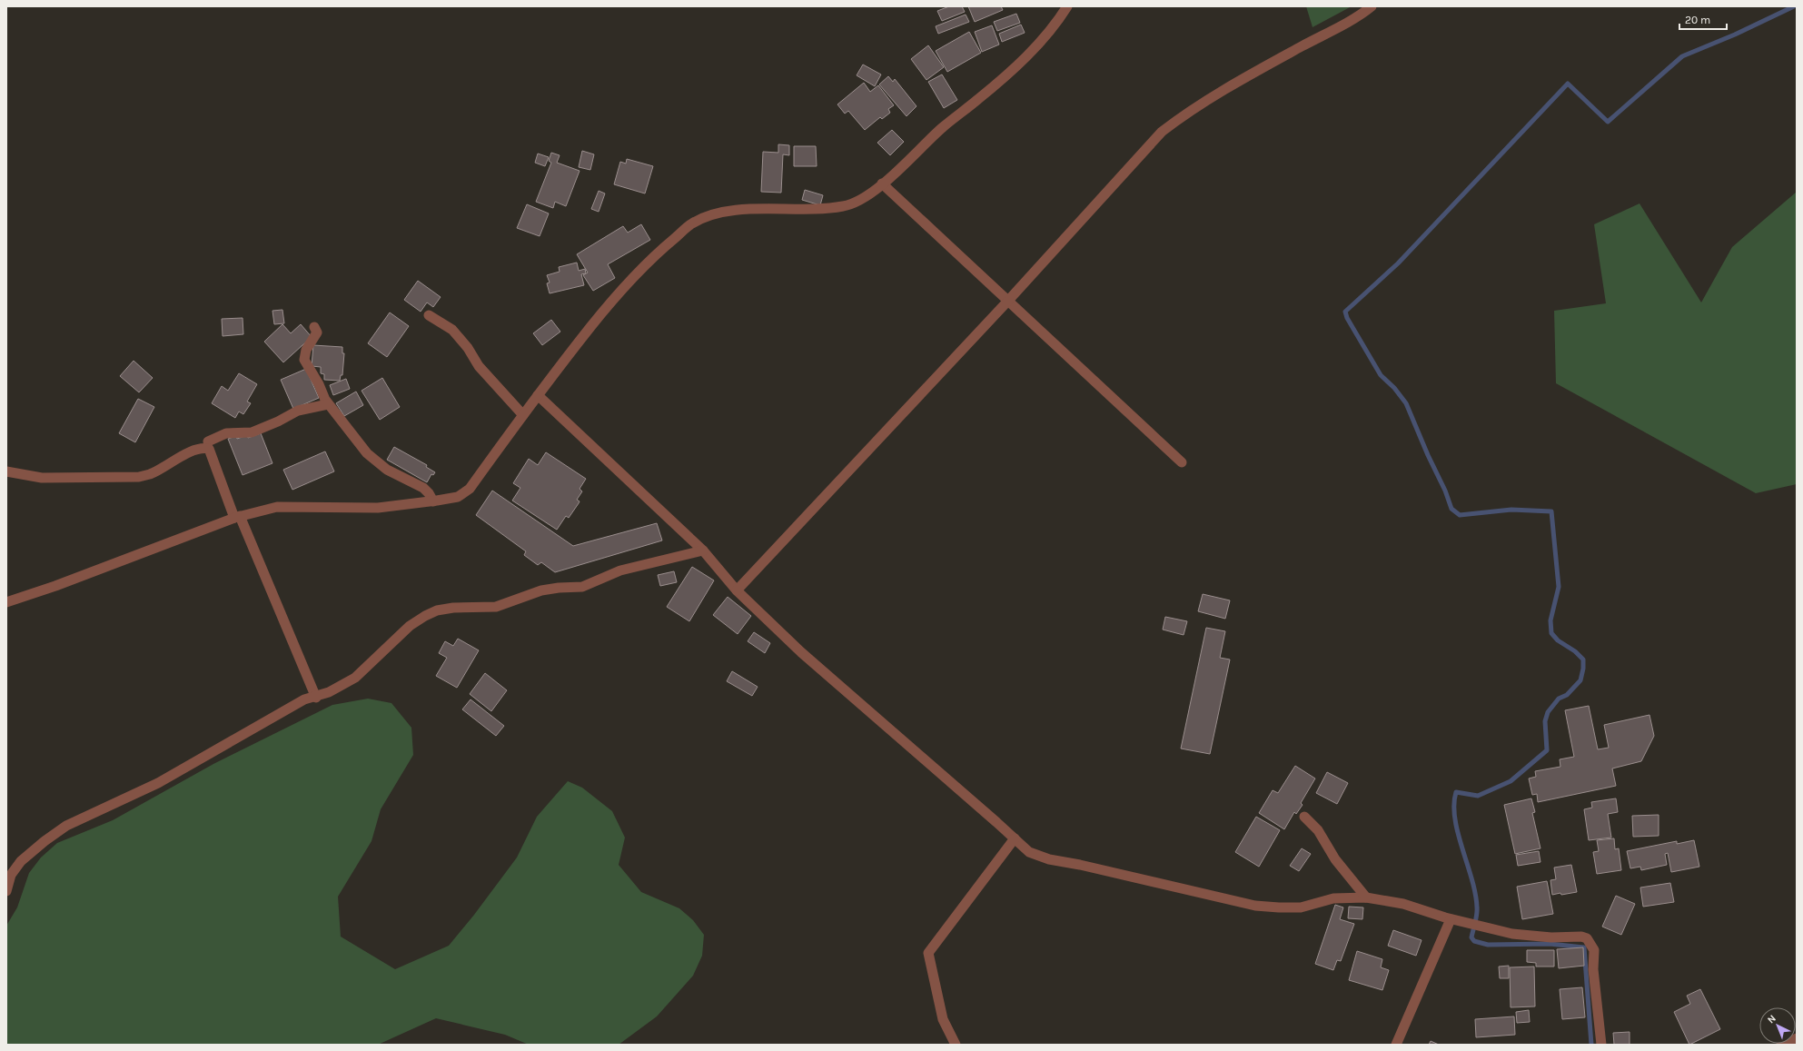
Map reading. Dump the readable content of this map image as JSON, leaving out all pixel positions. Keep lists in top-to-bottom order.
{
  "scale_bar": "20 m",
  "north": "top left"
}
